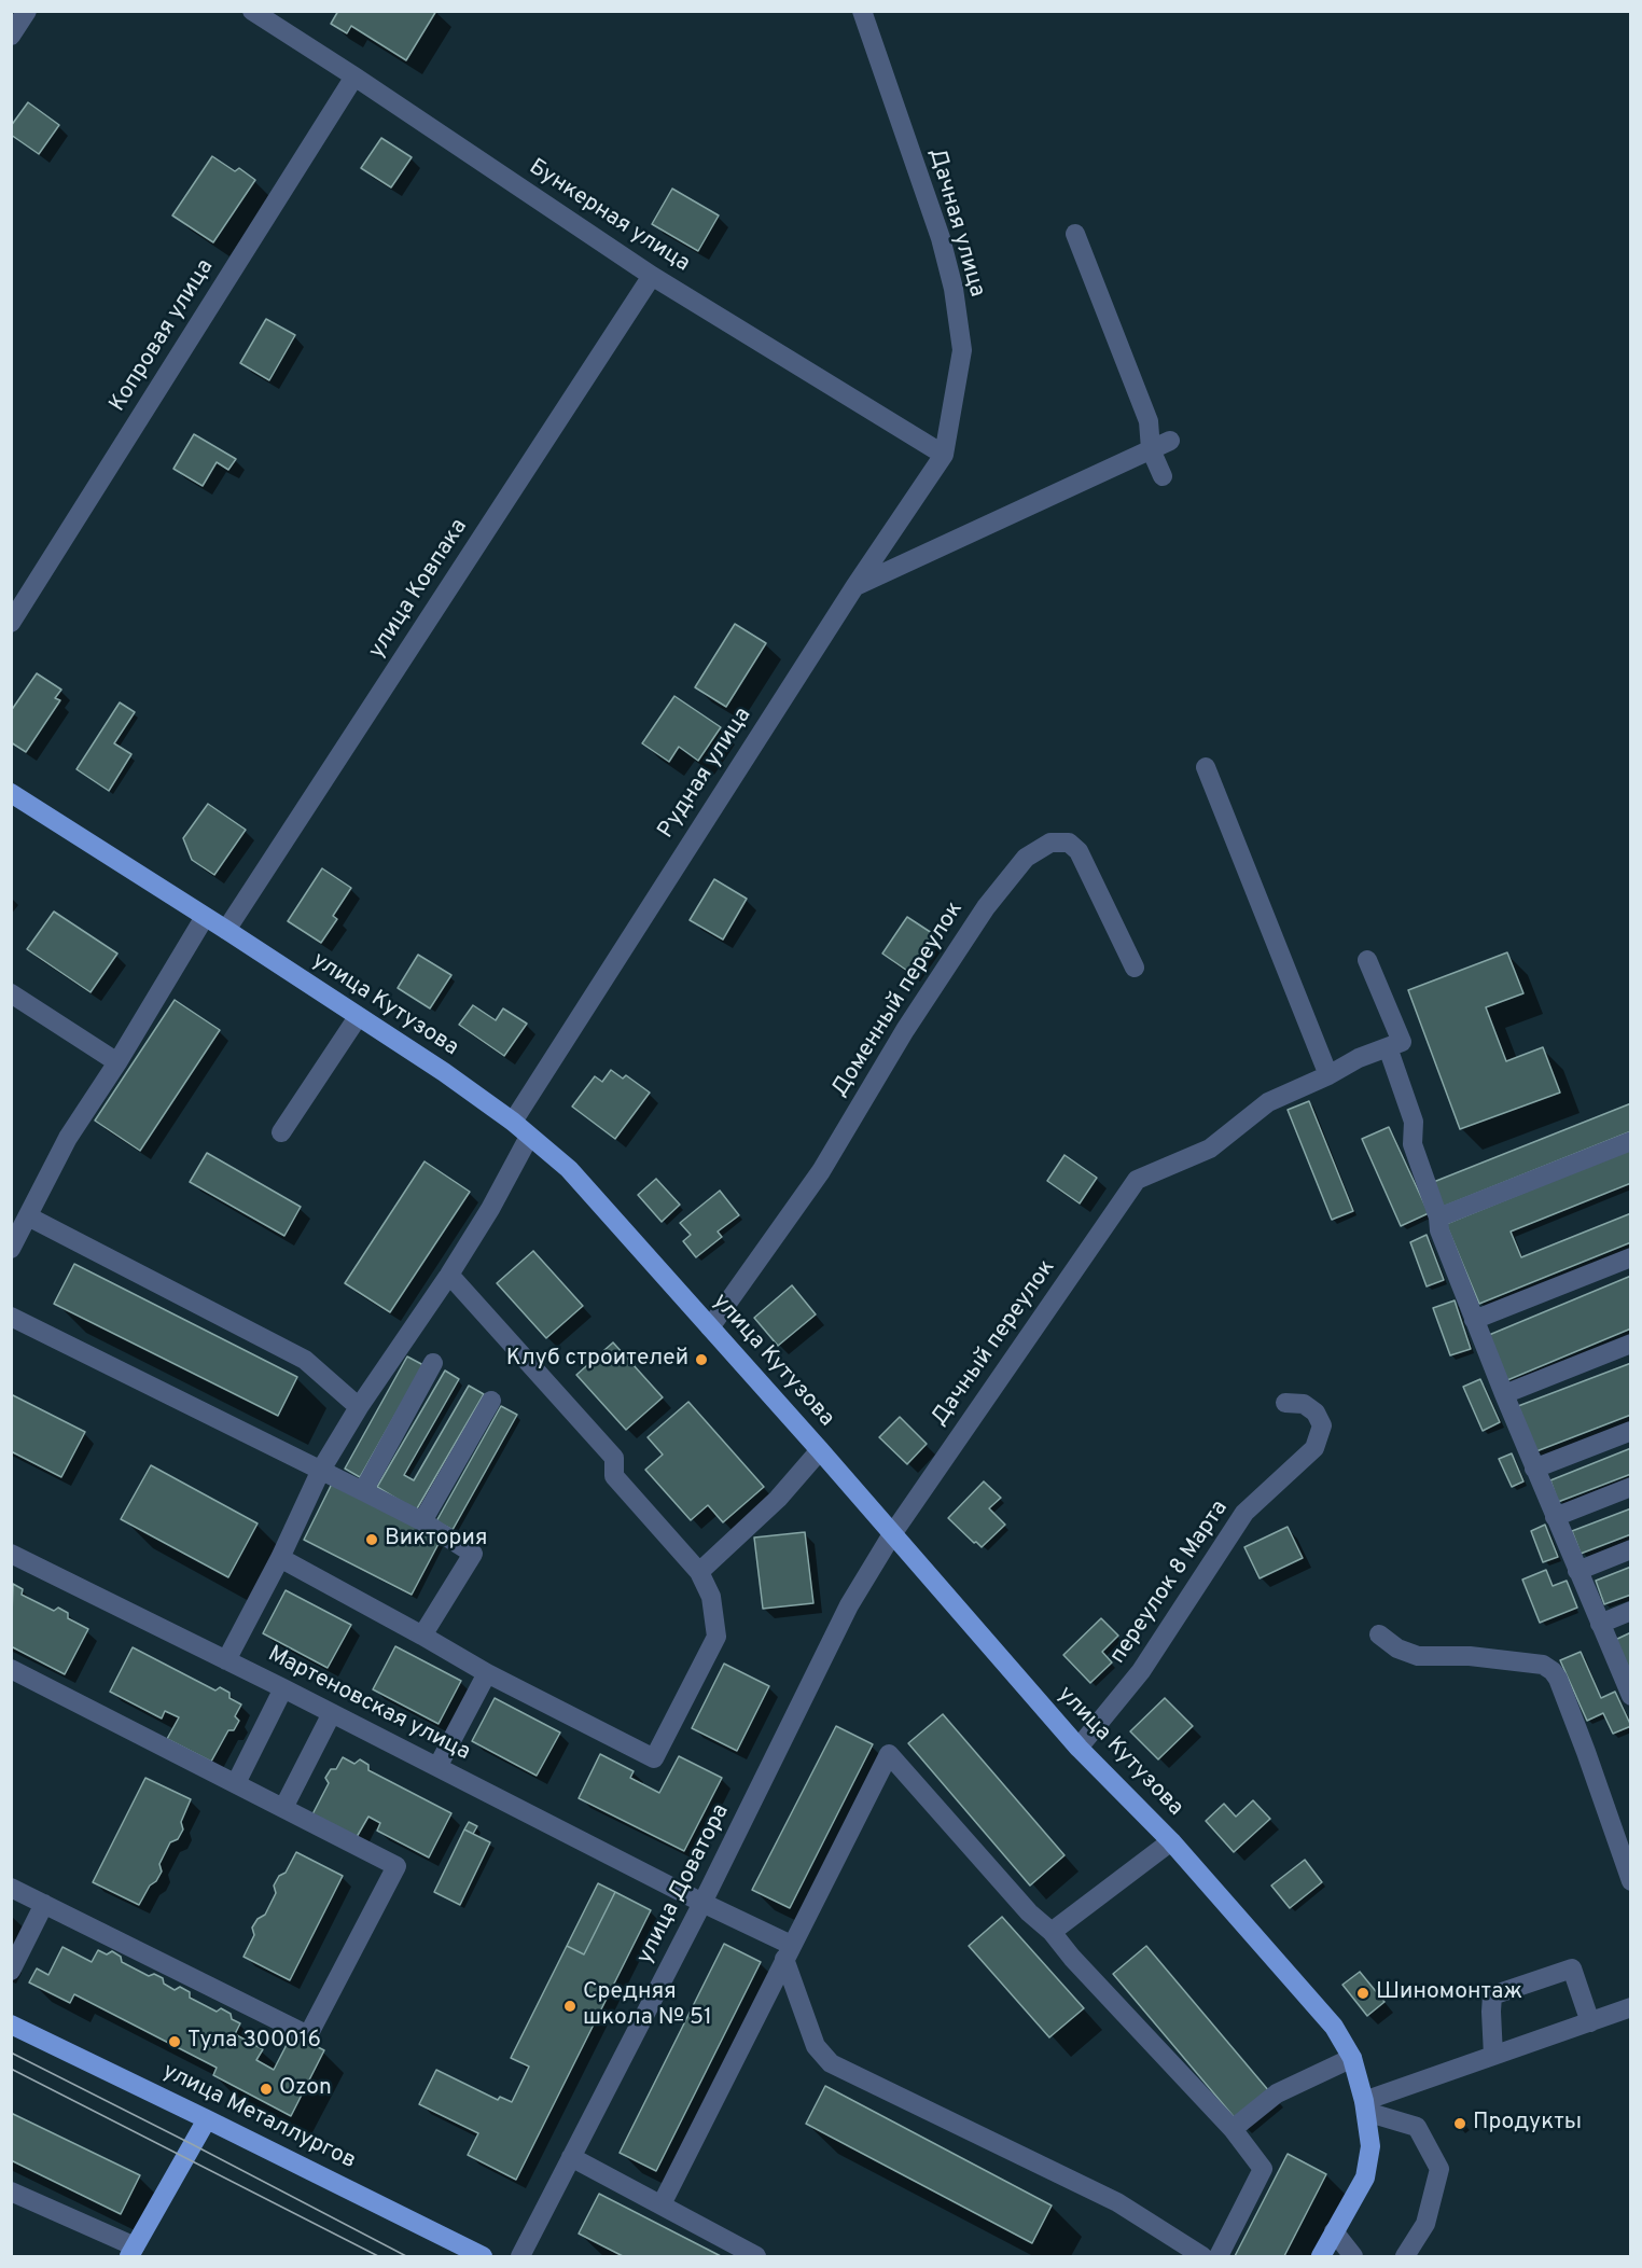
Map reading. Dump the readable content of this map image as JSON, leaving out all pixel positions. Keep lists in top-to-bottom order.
{
  "streets": {
    "main road": ["улица Кутузова", "улица Металлургов"],
    "street": [
      "Бункерная улица",
      "Дачная улица",
      "Копровая улица",
      "улица Ковпака",
      "Рудная улица",
      "Доменный переулок",
      "Дачный переулок",
      "переулок 8 Марта",
      "Мартеновская улица",
      "улица Доватора"
    ]
  },
  "crossings": [
    ["Бункерная улица", "Дачная улица"],
    ["Бункерная улица", "Копровая улица"],
    ["Бункерная улица", "улица Ковпака"],
    ["Бункерная улица", "Рудная улица"],
    ["Дачная улица", "Рудная улица"],
    ["улица Ковпака", "улица Кутузова"],
    ["Рудная улица", "улица Кутузова"],
    ["Доменный переулок", "улица Кутузова"],
    ["улица Кутузова", "Дачный переулок"],
    ["улица Кутузова", "переулок 8 Марта"],
    ["улица Кутузова", "улица Доватора"],
    ["Дачный переулок", "улица Доватора"],
    ["Мартеновская улица", "улица Доватора"]
  ],
  "places": [
    "Клуб строителей",
    "Виктория",
    "Шиномонтаж",
    "Средняя школа № 51",
    "Тула 300016",
    "Ozon",
    "Продукты"
  ]
}
